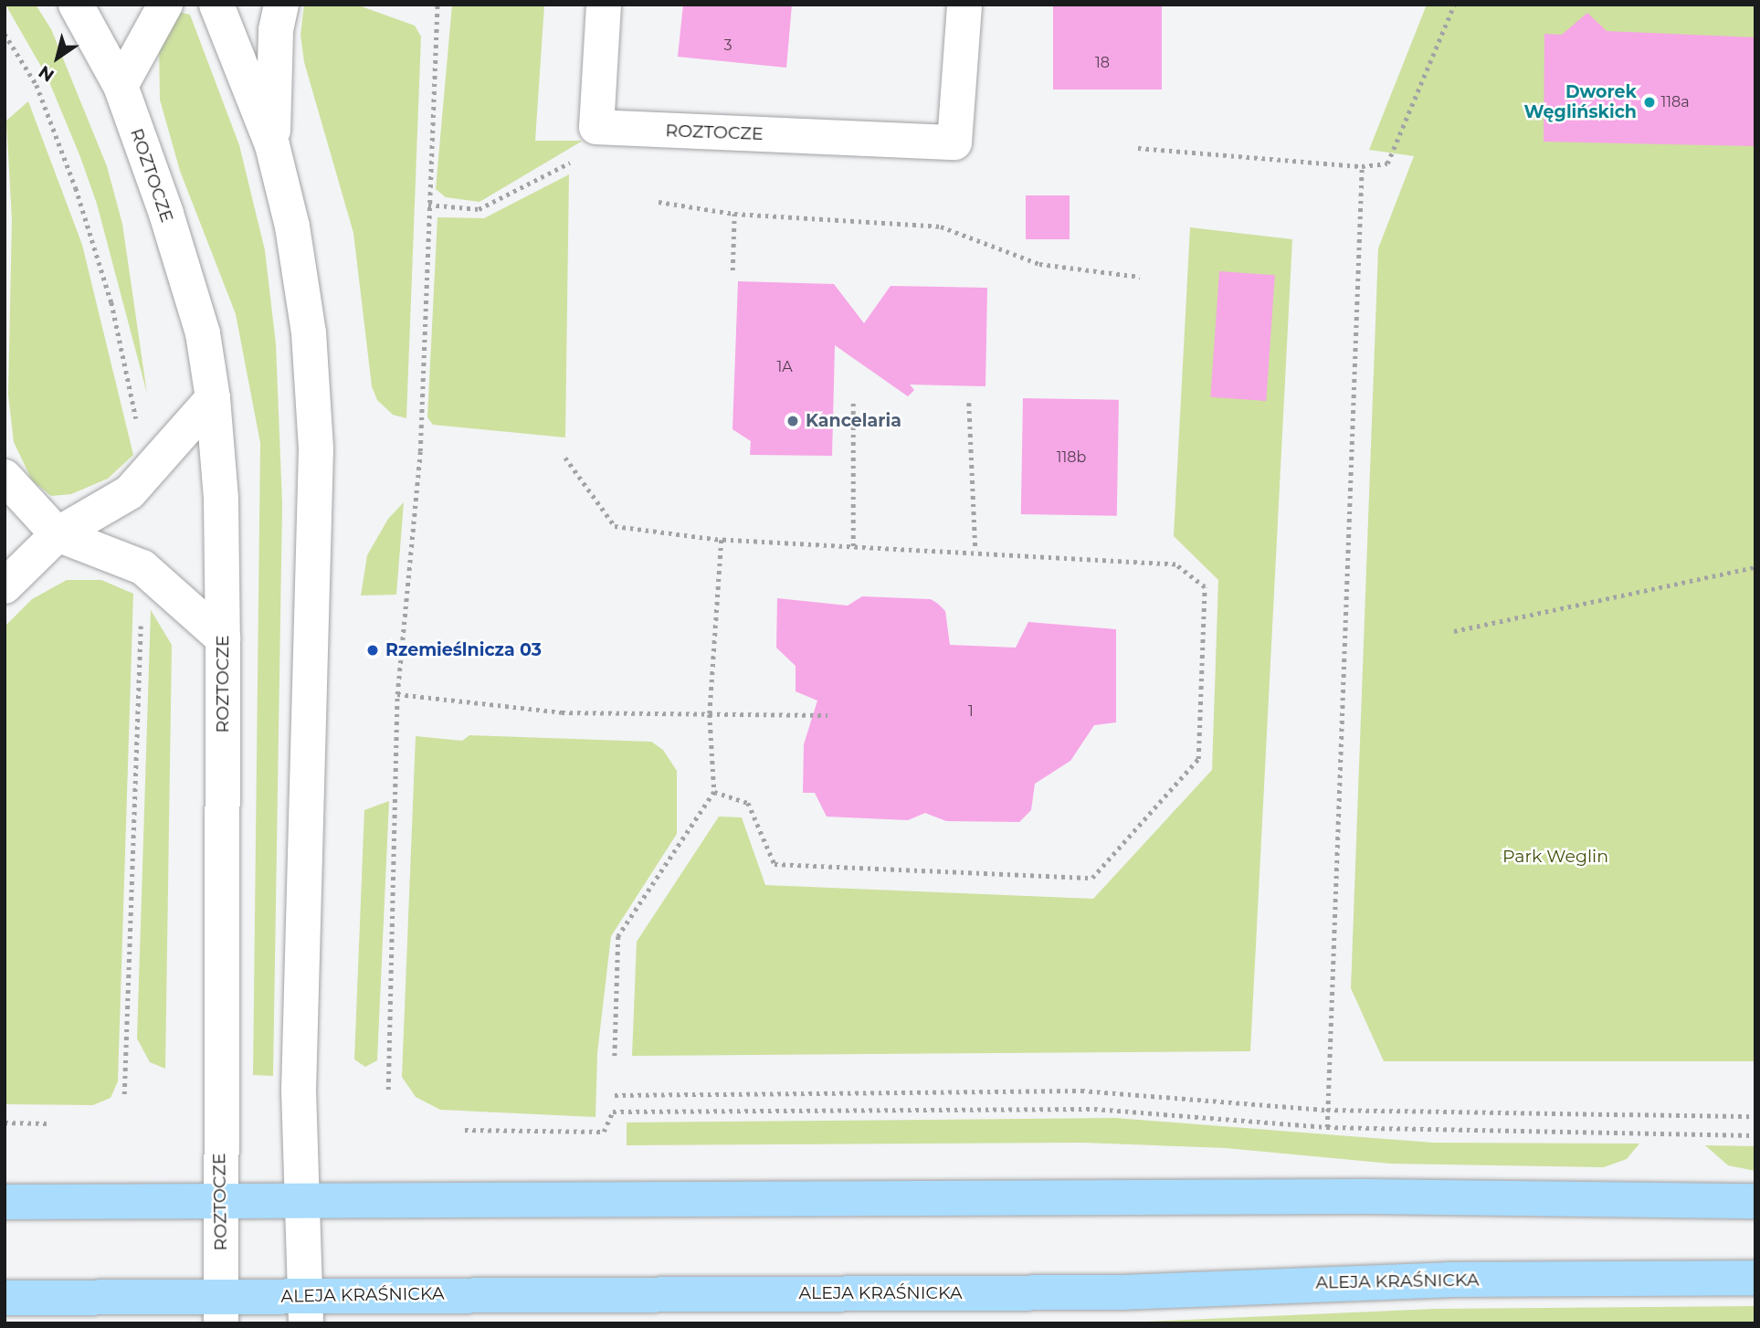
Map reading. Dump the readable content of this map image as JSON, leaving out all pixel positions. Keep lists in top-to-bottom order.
{
  "streets": {
    "main road": ["ALEJA KRAŚNICKA"],
    "street": ["ROZTOCZE"]
  },
  "crossings": [
    ["ROZTOCZE", "ALEJA KRAŚNICKA"]
  ],
  "parks": ["Park Weglin"],
  "places": ["Dworek Węglińskich", "Kancelaria", "Rzemieślnicza 03"],
  "house_numbers": [
    "3",
    "18",
    "118a",
    "1A",
    "118b",
    "1"
  ],
  "north": "bottom left"
}
